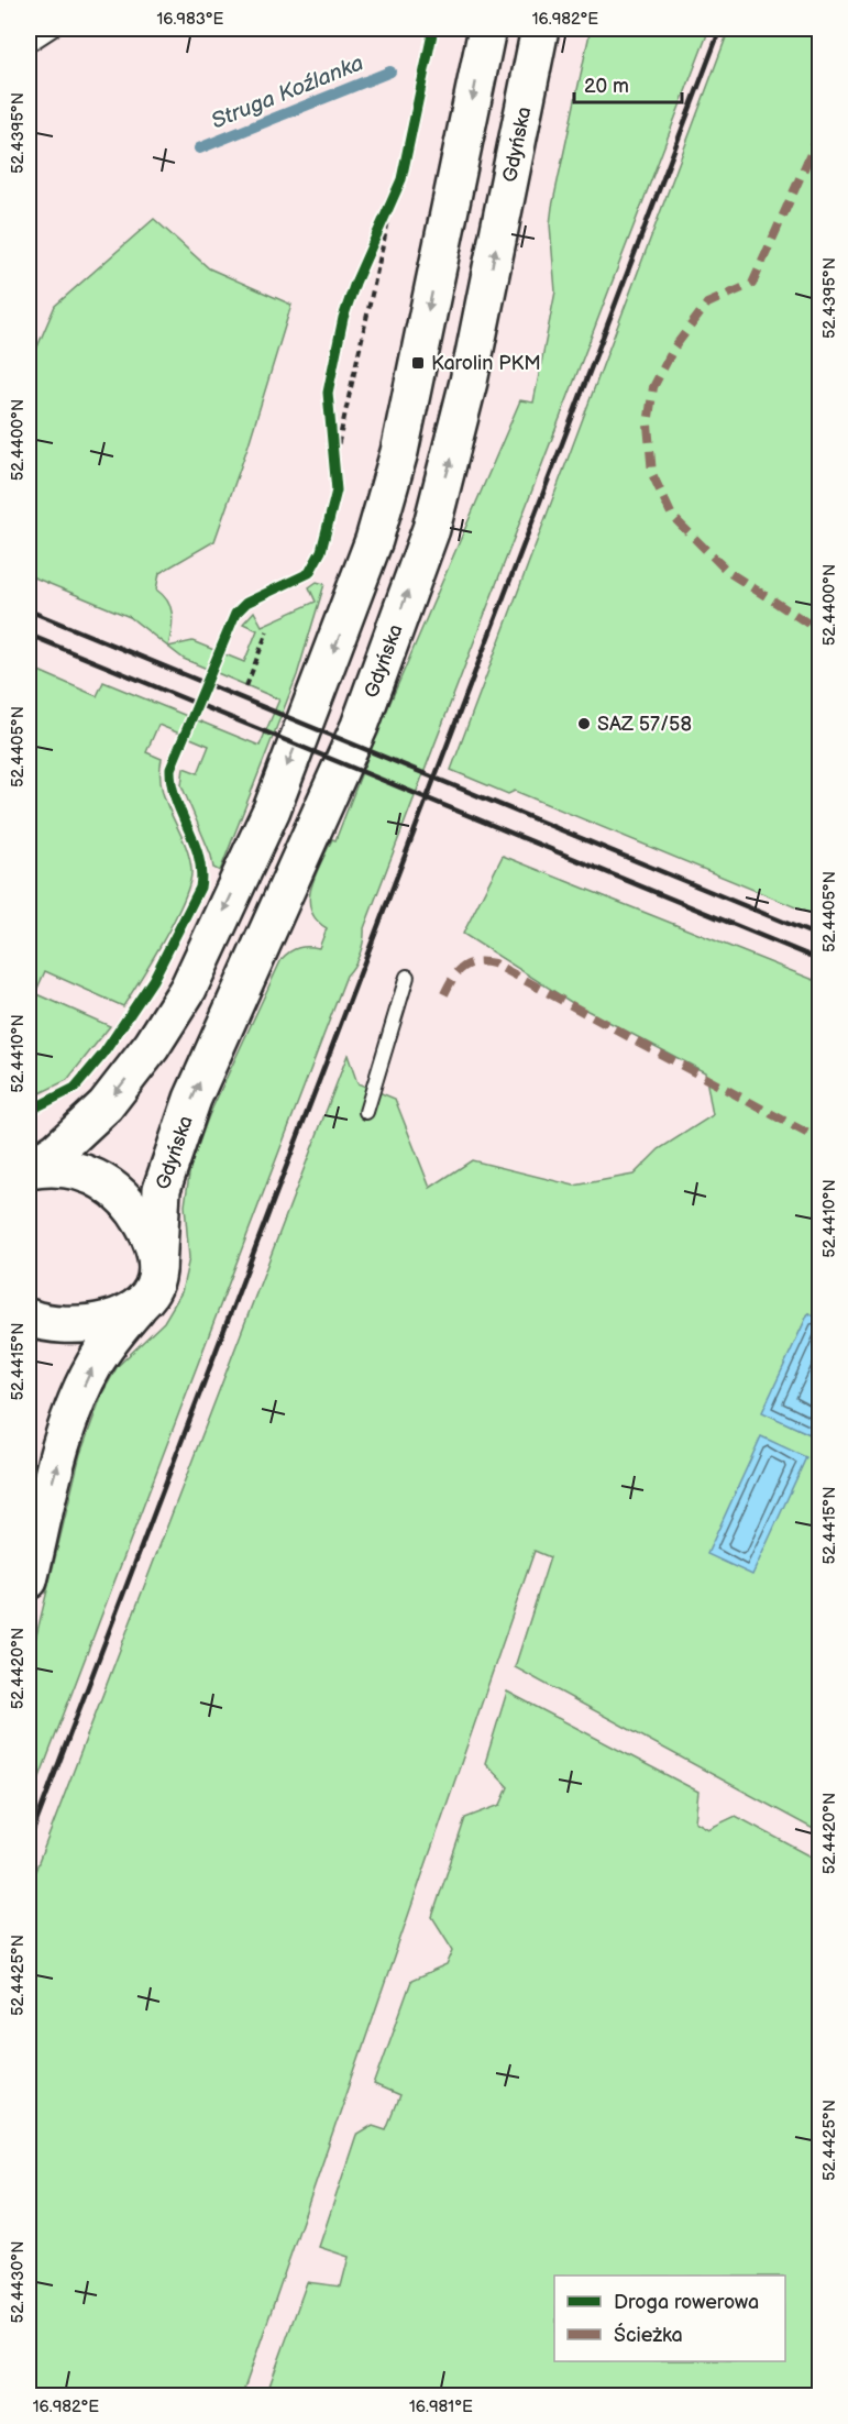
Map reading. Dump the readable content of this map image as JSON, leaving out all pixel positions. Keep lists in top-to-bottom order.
{
  "streets": {
    "main road": ["Gdyńska"]
  },
  "water": ["Struga Koźlanka"],
  "places": {
    "transit": ["Karolin PKM"],
    "other": ["SAZ 57/58"]
  },
  "legend": ["Droga rowerowa", "Ścieżka"],
  "scale_bar": "20 m",
  "coordinates": [
    "16.983°E",
    "16.982°E",
    "52.4395°N",
    "52.4400°N",
    "52.4405°N",
    "52.4410°N",
    "52.4415°N",
    "52.4420°N",
    "52.4425°N",
    "52.4430°N",
    "16.981°E"
  ]
}
